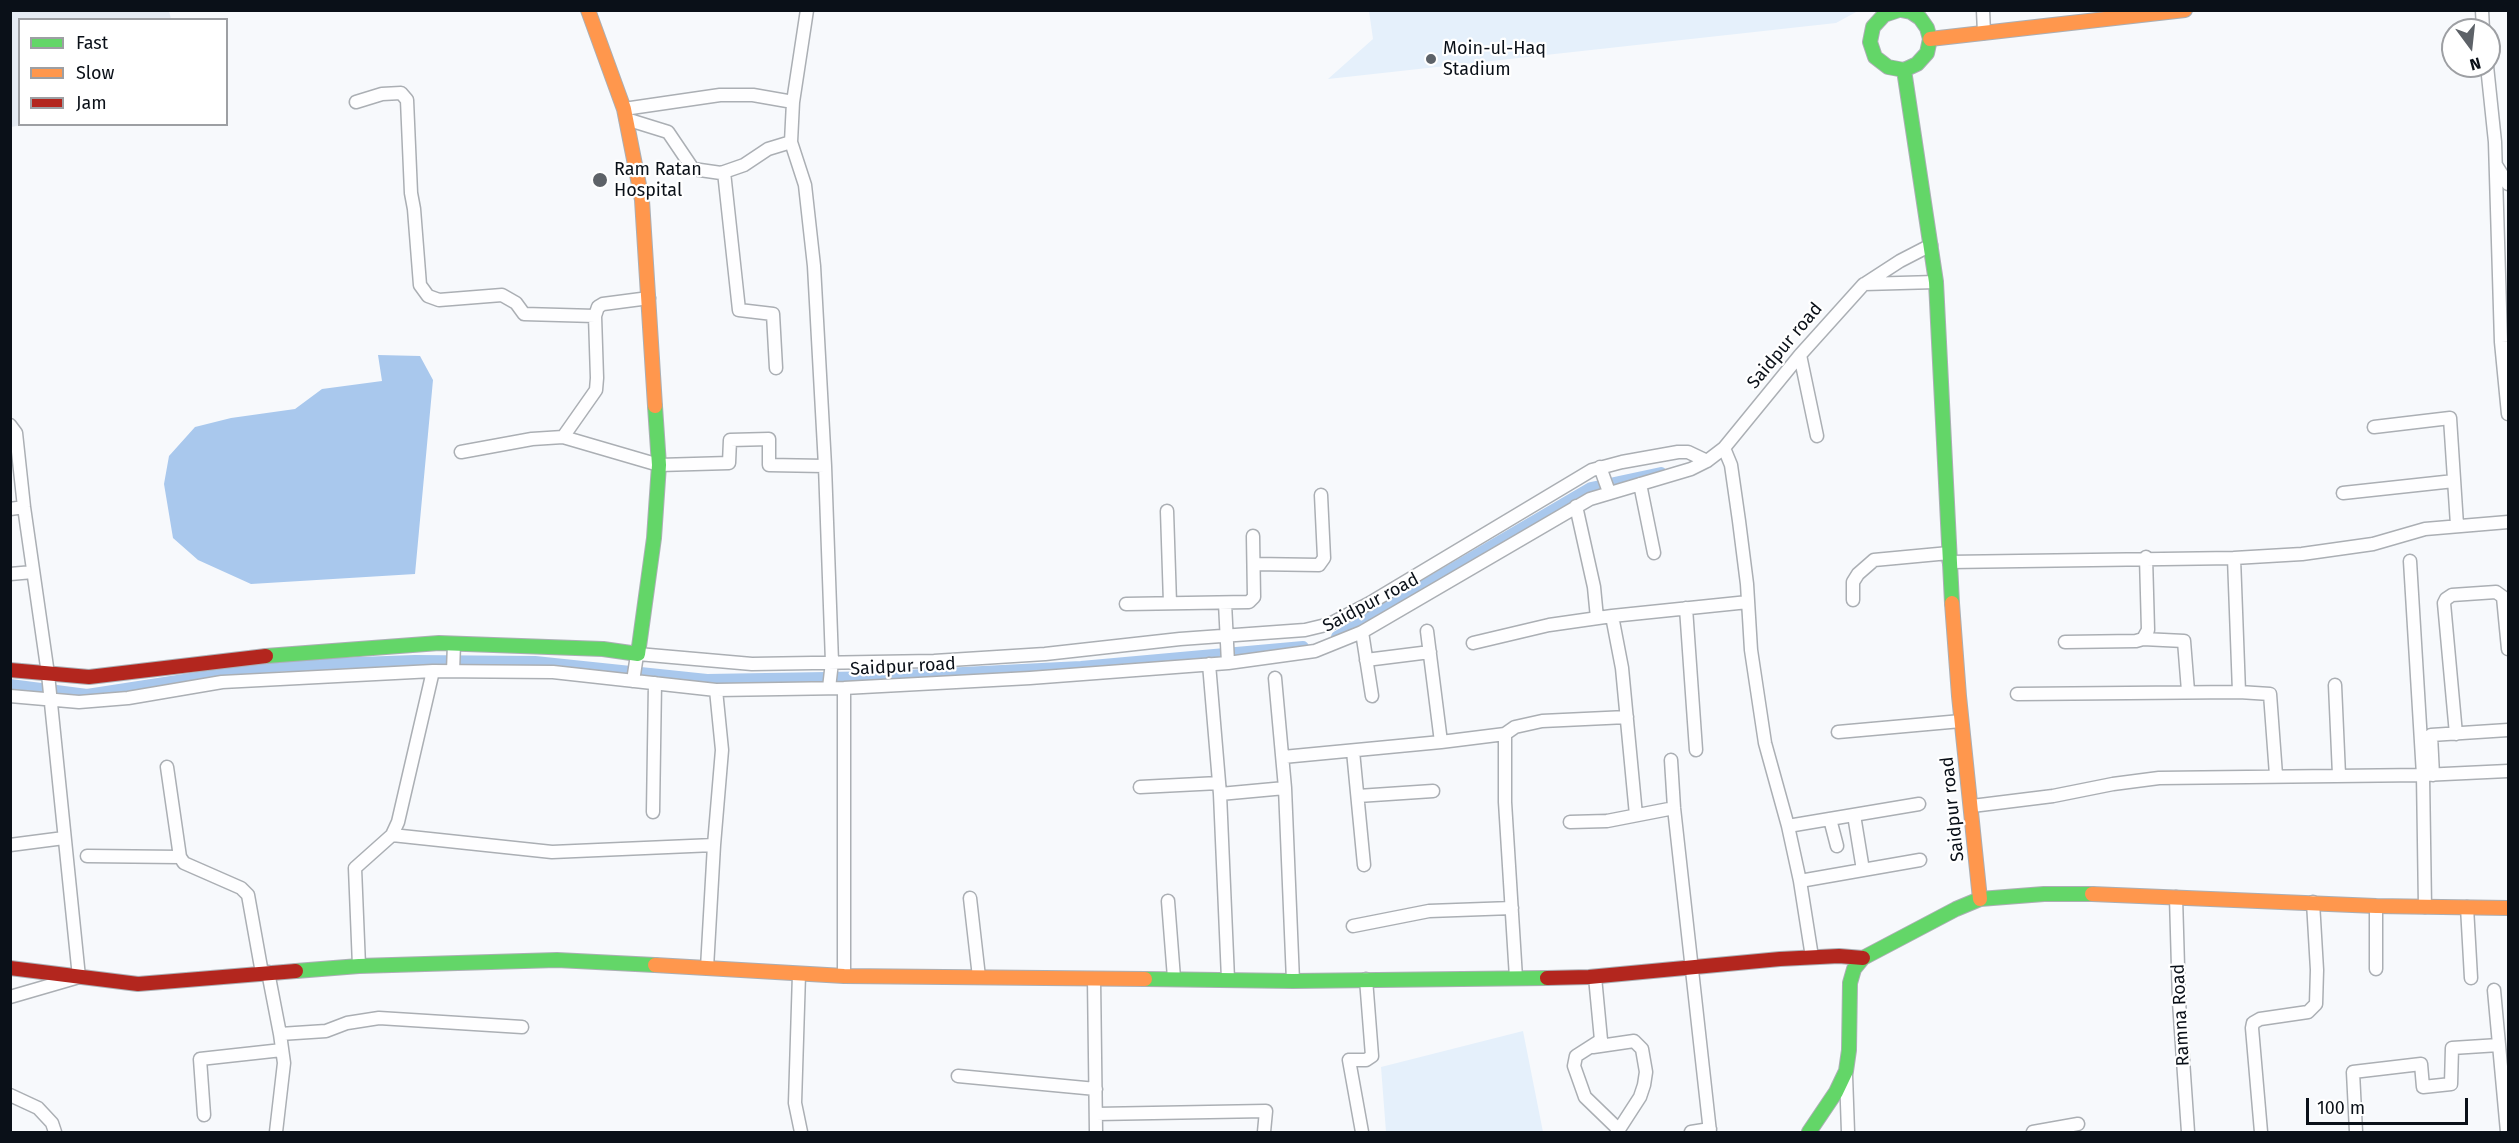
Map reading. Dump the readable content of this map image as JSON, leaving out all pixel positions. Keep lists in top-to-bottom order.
{
  "streets": {
    "main road": ["Saidpur road"],
    "street": ["Ramna Road"]
  },
  "places": ["Moin-ul-Haq Stadium", "Ram Ratan Hospital"],
  "legend": ["Fast", "Slow", "Jam"],
  "scale_bar": "100 m",
  "north": "bottom"
}
